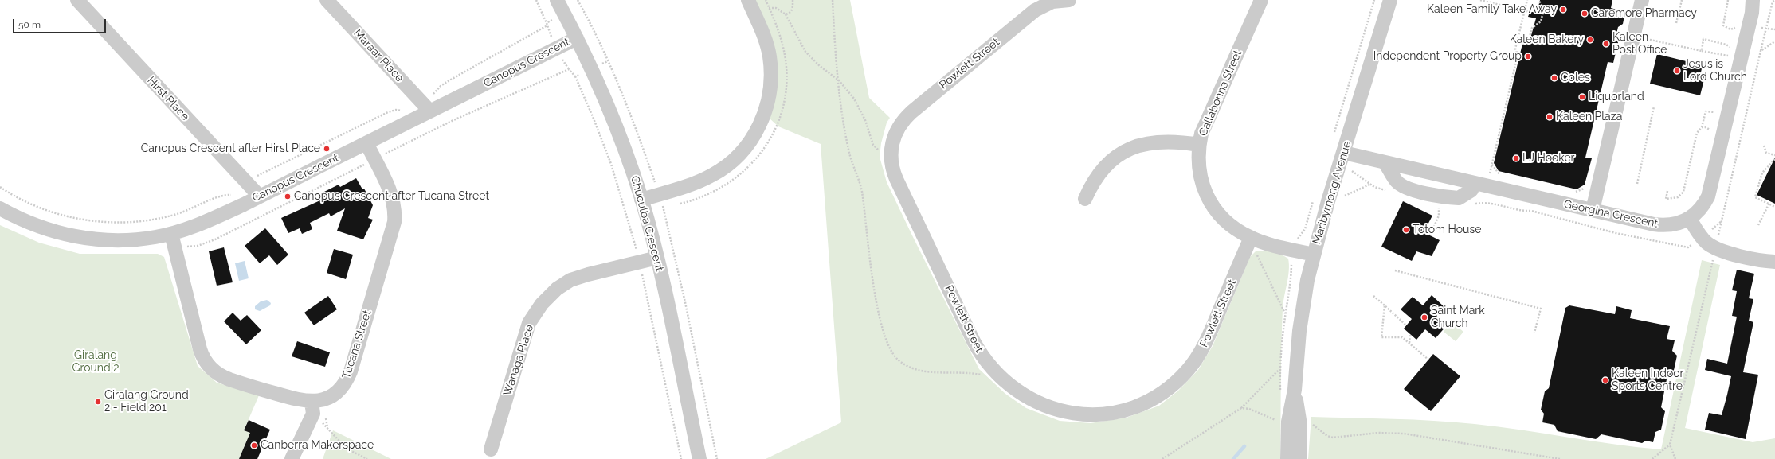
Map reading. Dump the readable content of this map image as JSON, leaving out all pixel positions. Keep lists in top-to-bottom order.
{
  "streets": {
    "street": [
      "Maraar Place",
      "Canopus Crescent",
      "Powlett Street",
      "Callabonna Street",
      "Hirst Place",
      "Maribyrnong Avenue",
      "Georgina Crescent",
      "Chuculba Crescent",
      "Tucana Street",
      "Wanaga Place"
    ]
  },
  "crossings": [
    ["Maraar Place", "Canopus Crescent"],
    ["Canopus Crescent", "Hirst Place"],
    ["Canopus Crescent", "Chuculba Crescent"],
    ["Canopus Crescent", "Tucana Street"],
    ["Powlett Street", "Callabonna Street"],
    ["Callabonna Street", "Maribyrnong Avenue"],
    ["Maribyrnong Avenue", "Georgina Crescent"],
    ["Chuculba Crescent", "Wanaga Place"]
  ],
  "parks": ["Giralang Ground 2"],
  "places": [
    "Kaleen Family Take Away",
    "Caremore Pharmacy",
    "Kaleen Bakery",
    "Kaleen Post Office",
    "Independent Property Group",
    "Jesus is Lord Church",
    "Coles",
    "Liquorland",
    "Kaleen Plaza",
    "Canopus Crescent after Hirst Place",
    "LJ Hooker",
    "Canopus Crescent after Tucana Street",
    "Totom House",
    "Saint Mark Church",
    "Kaleen Indoor Sports Centre",
    "Giralang Ground 2 - Field 201",
    "Canberra Makerspace"
  ],
  "scale_bar": "50 m"
}
